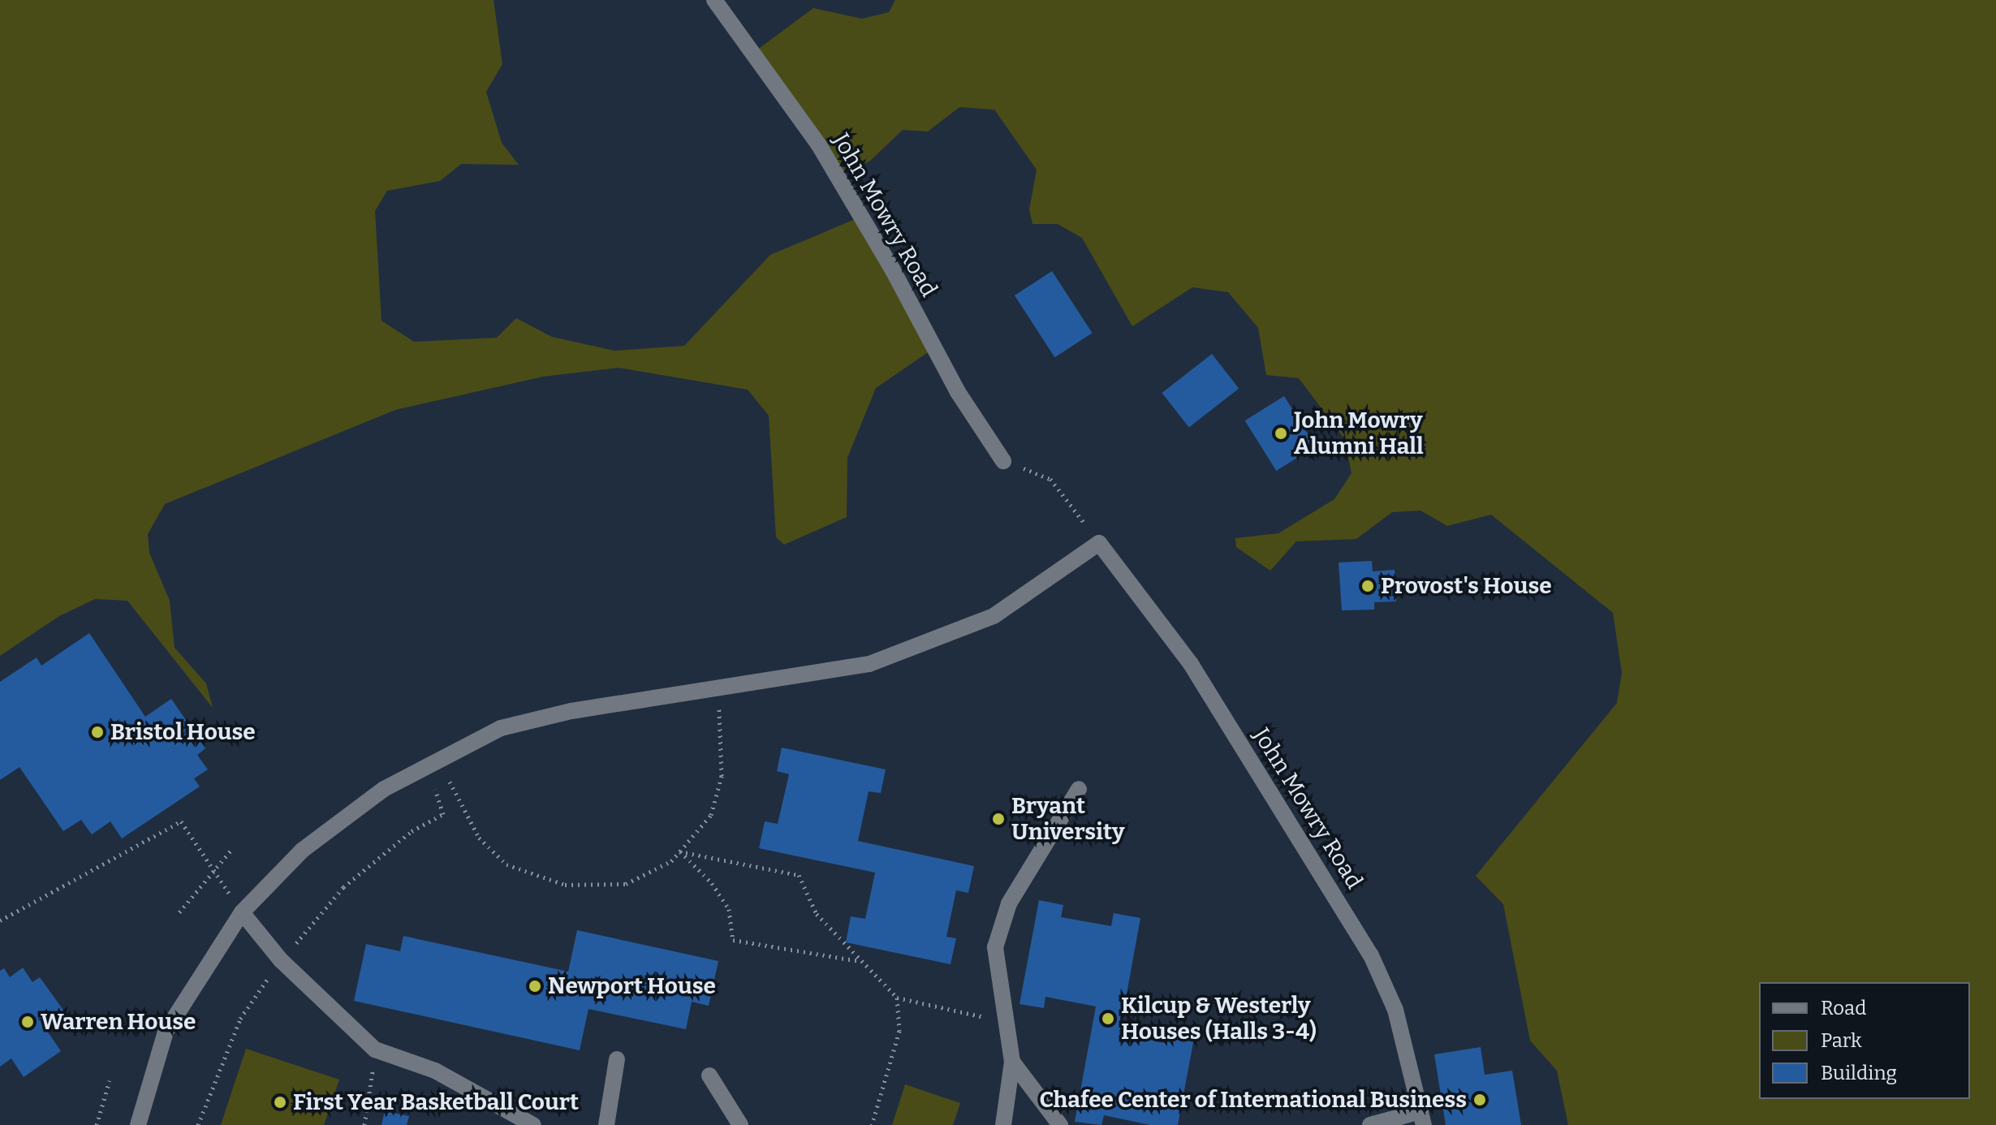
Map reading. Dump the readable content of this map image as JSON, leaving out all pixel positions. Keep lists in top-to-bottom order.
{
  "streets": {
    "street": ["John Mowry Road"]
  },
  "places": [
    "John Mowry Alumni Hall",
    "Provost's House",
    "Bristol House",
    "Bryant University",
    "Newport House",
    "Kilcup & Westerly Houses (Halls 3-4)",
    "Warren House",
    "Chafee Center of International Business",
    "First Year Basketball Court"
  ],
  "legend": ["Road", "Park", "Building"]
}
